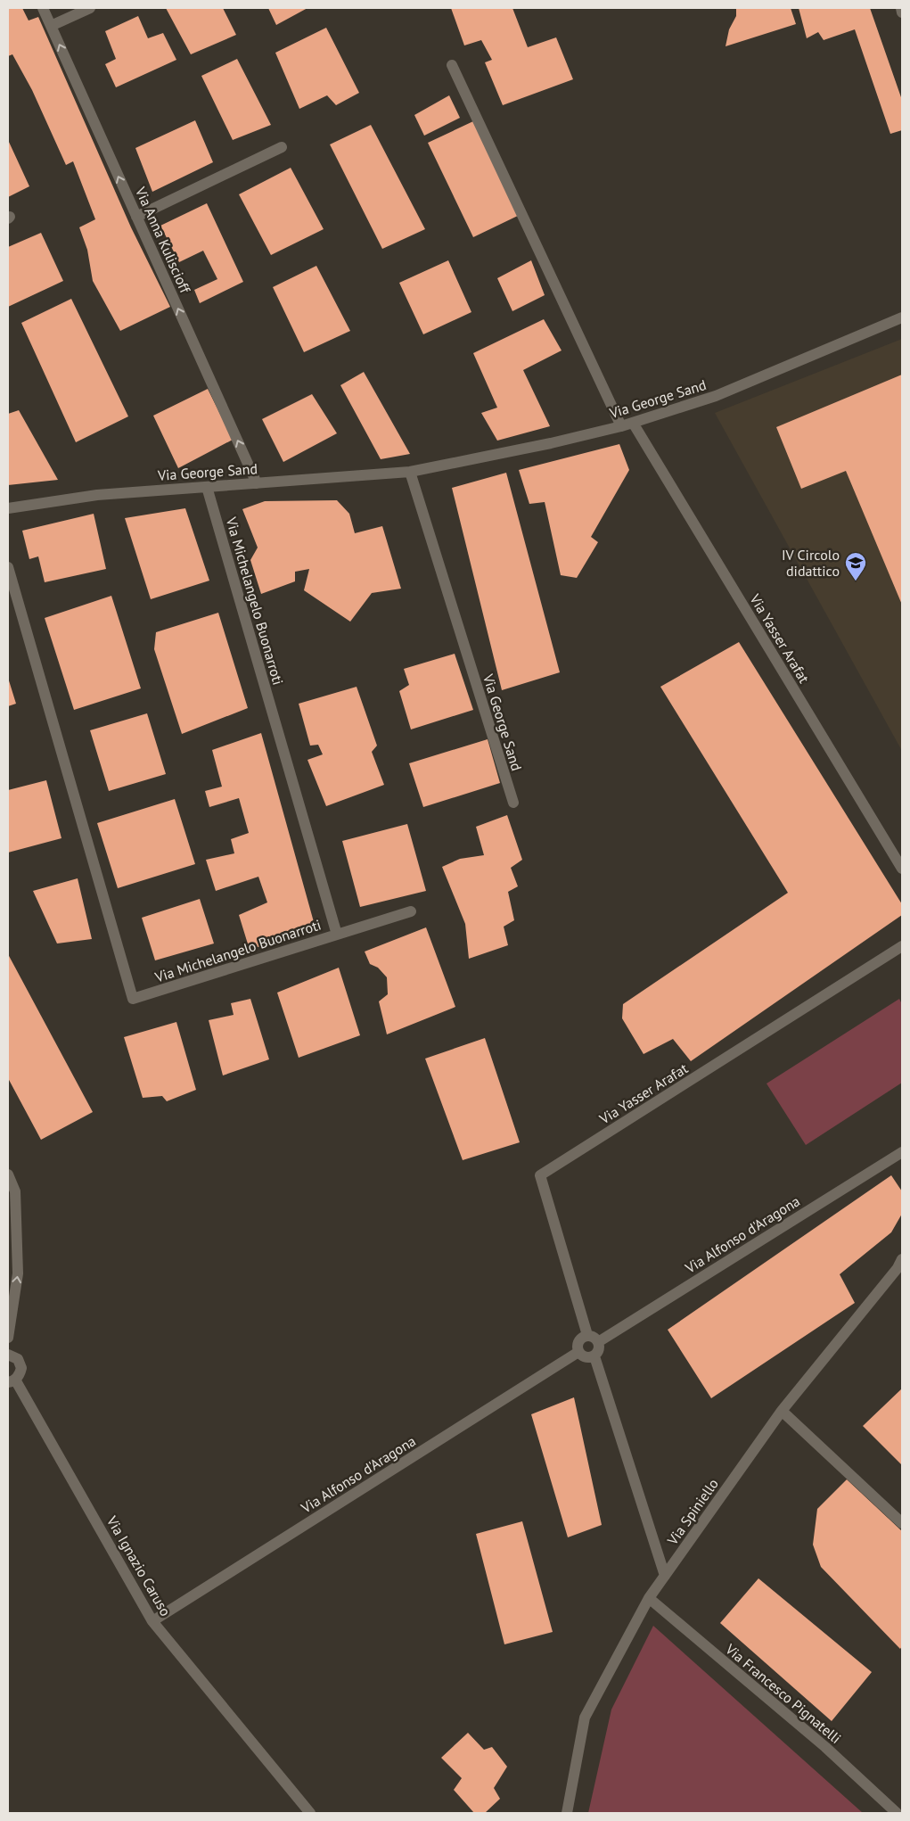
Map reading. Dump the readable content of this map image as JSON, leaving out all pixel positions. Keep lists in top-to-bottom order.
{
  "streets": {
    "street": [
      "Via Anna Kuliscioff",
      "Via George Sand",
      "Via Michelangelo Buonarroti",
      "Via Yasser Arafat",
      "Via Alfonso d'Aragona",
      "Via Spiniello",
      "Via Ignazio Caruso",
      "Via Francesco Pignatelli"
    ]
  },
  "crossings": [
    ["Via Anna Kuliscioff", "Via George Sand"],
    ["Via George Sand", "Via Michelangelo Buonarroti"],
    ["Via George Sand", "Via Yasser Arafat"],
    ["Via Yasser Arafat", "Via Alfonso d'Aragona"],
    ["Via Alfonso d'Aragona", "Via Ignazio Caruso"],
    ["Via Spiniello", "Via Francesco Pignatelli"]
  ],
  "one_way": ["Via Anna Kuliscioff"],
  "places": {
    "school or university": ["IV Circolo didattico"]
  }
}
